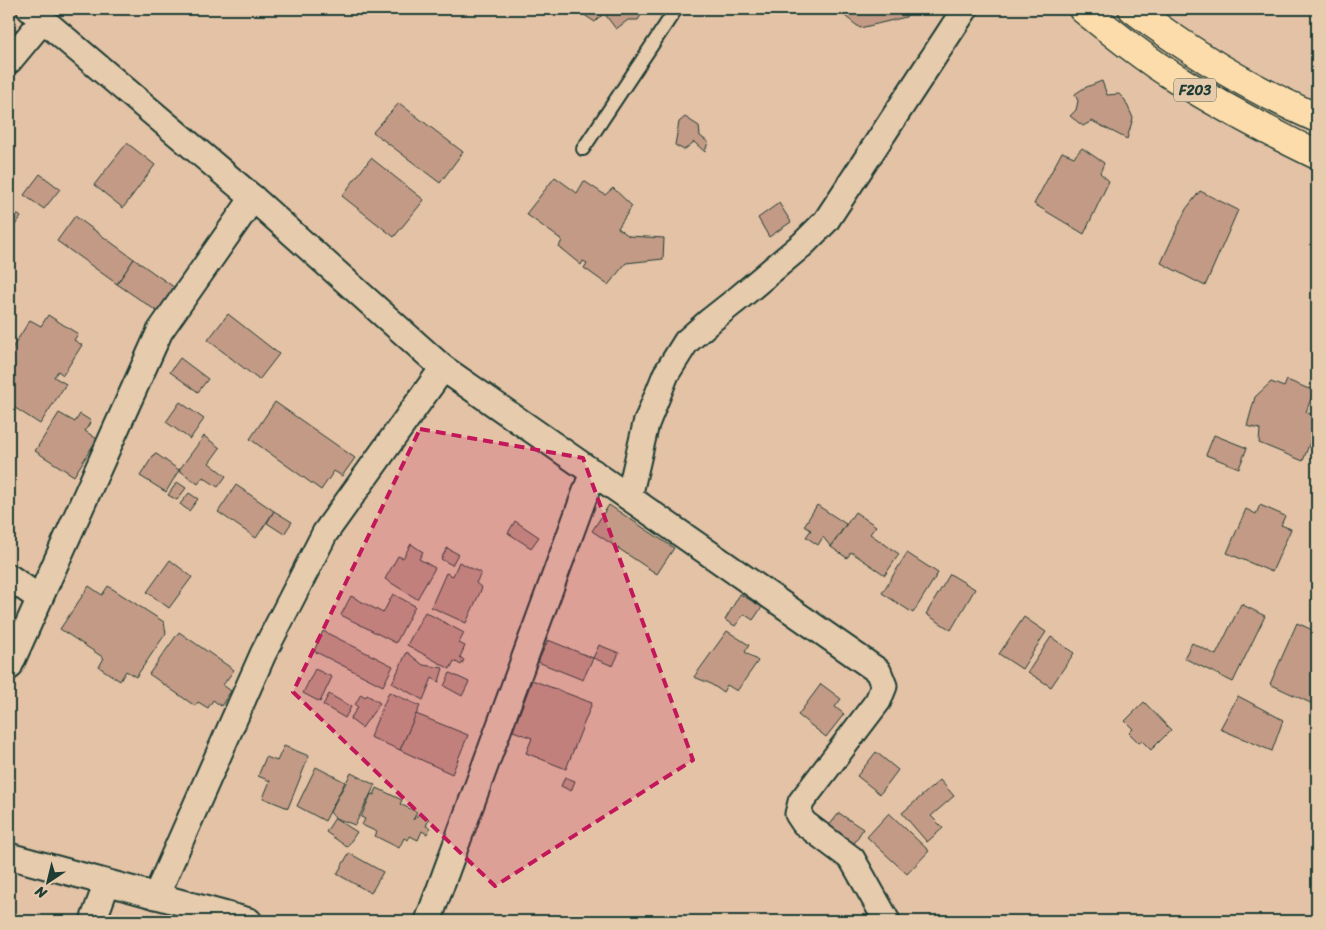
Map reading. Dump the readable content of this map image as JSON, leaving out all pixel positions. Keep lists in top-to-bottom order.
{
  "streets": {
    "main road": ["F203"]
  },
  "north": "bottom left"
}
